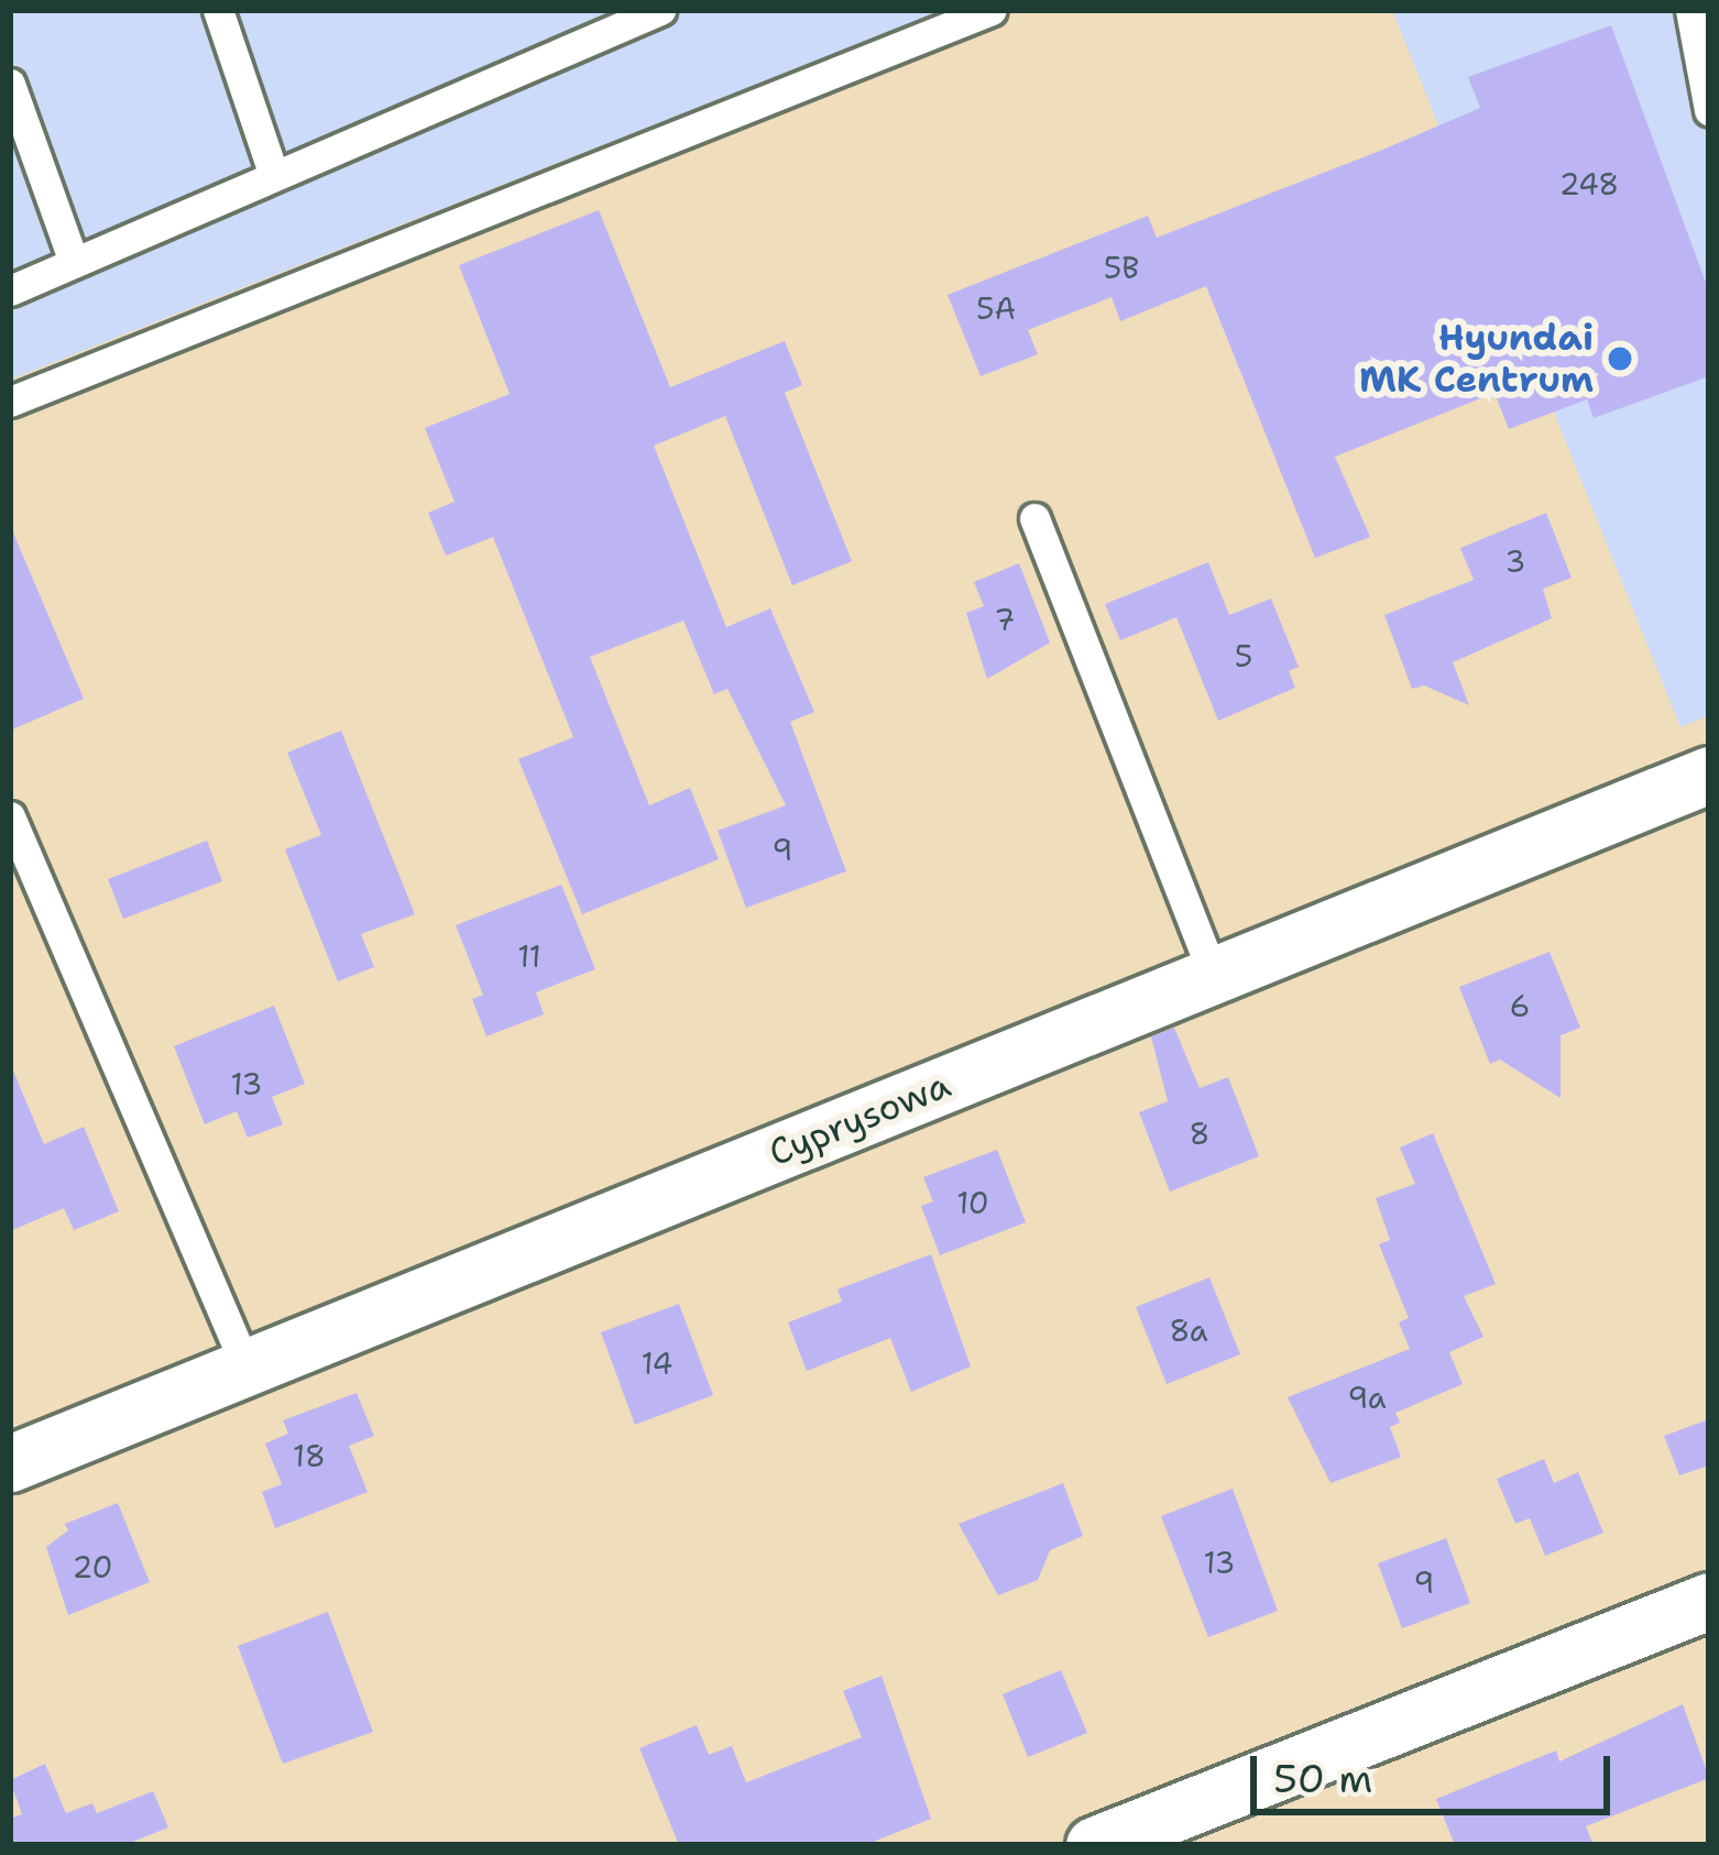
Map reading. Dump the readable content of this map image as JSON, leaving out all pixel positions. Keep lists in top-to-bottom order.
{
  "streets": {
    "street": ["Cyprysowa"]
  },
  "places": ["Hyundai MK Centrum"],
  "house_numbers": [
    "248",
    "5B",
    "5A",
    "3",
    "7",
    "5",
    "9",
    "11",
    "6",
    "13",
    "8",
    "10",
    "8a",
    "14",
    "9a",
    "18",
    "13",
    "20",
    "9"
  ],
  "scale_bar": "50 m"
}
